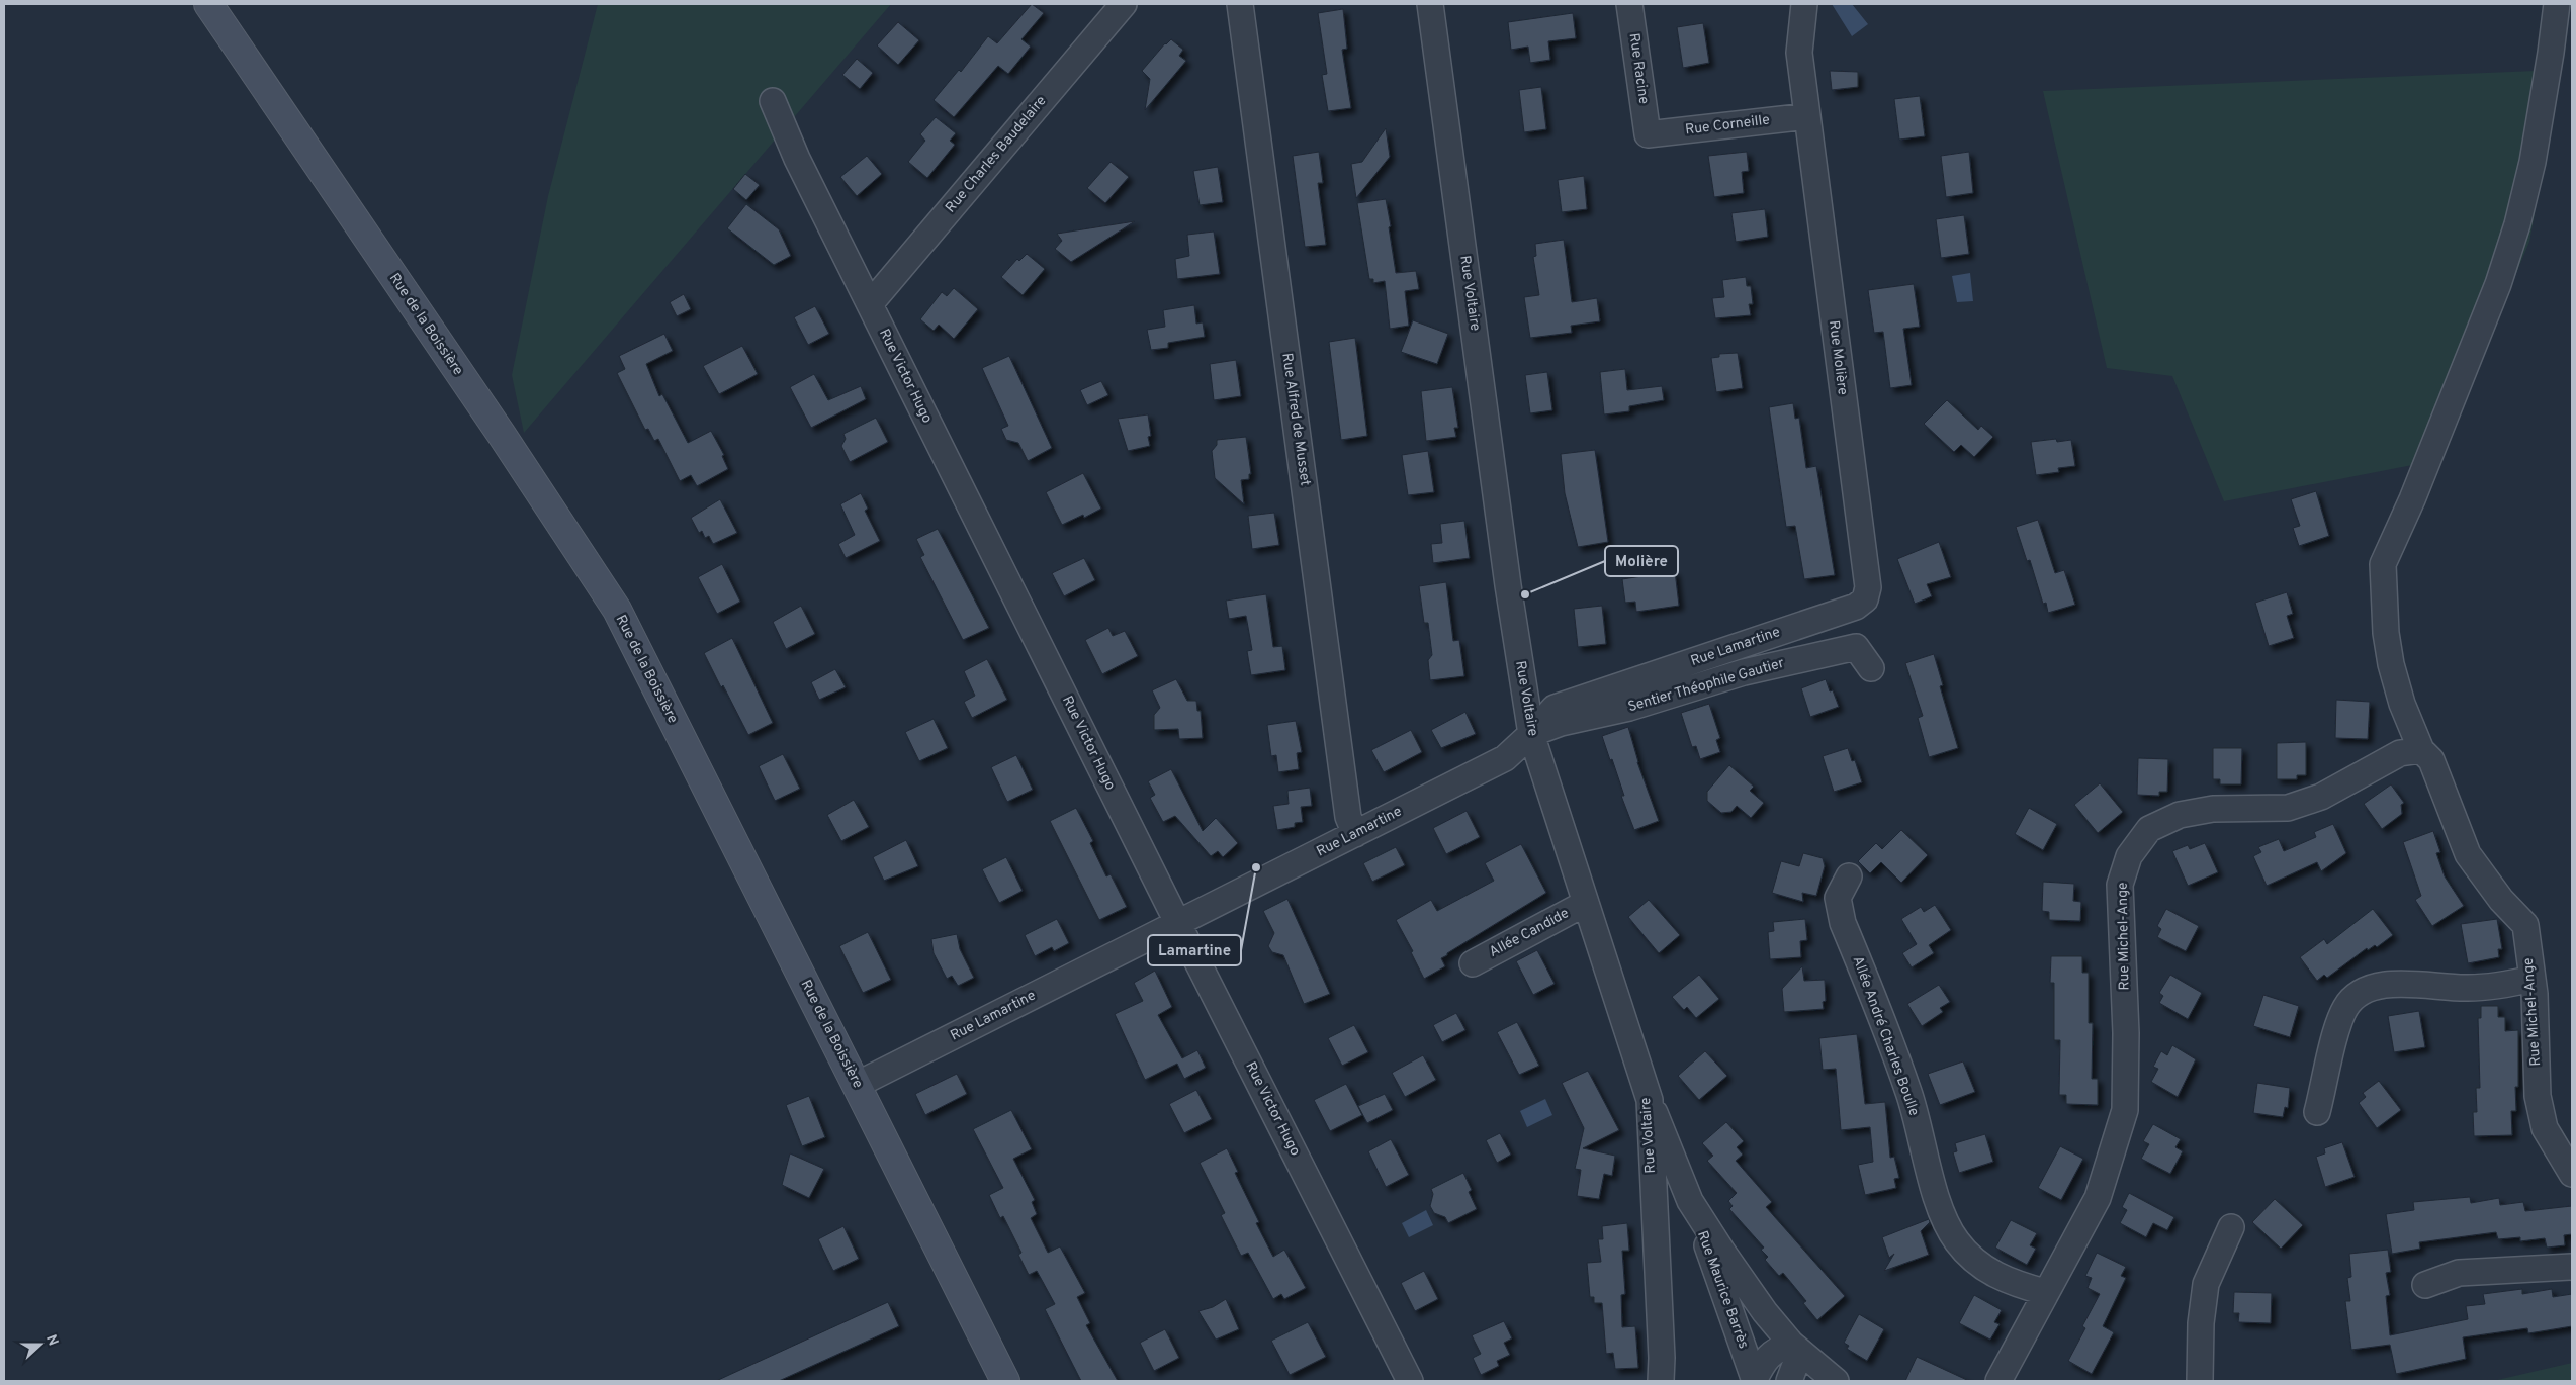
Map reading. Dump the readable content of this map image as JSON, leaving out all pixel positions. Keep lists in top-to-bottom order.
{
  "streets": {
    "main road": ["Rue de la Boissière"],
    "street": [
      "Rue Racine",
      "Rue Corneille",
      "Rue Charles Baudelaire",
      "Rue Voltaire",
      "Rue Molière",
      "Rue Victor Hugo",
      "Rue Alfred de Musset",
      "Rue Lamartine",
      "Sentier Théophile Gautier",
      "Allée Candide",
      "Rue Michel-Ange",
      "Allée André Charles Boulle",
      "Rue Maurice Barrès"
    ]
  },
  "crossings": [
    ["Rue Racine", "Rue Corneille"],
    ["Rue Corneille", "Rue Molière"],
    ["Rue Charles Baudelaire", "Rue Victor Hugo"],
    ["Rue Voltaire", "Rue Lamartine"],
    ["Rue Voltaire", "Sentier Théophile Gautier"],
    ["Rue Voltaire", "Allée Candide"],
    ["Rue de la Boissière", "Rue Lamartine"],
    ["Rue Molière", "Rue Lamartine"],
    ["Rue Victor Hugo", "Rue Lamartine"],
    ["Rue Alfred de Musset", "Rue Lamartine"],
    ["Rue Lamartine", "Sentier Théophile Gautier"],
    ["Rue Michel-Ange", "Allée André Charles Boulle"]
  ],
  "places": ["Molière", "Lamartine"],
  "north": "right"
}
